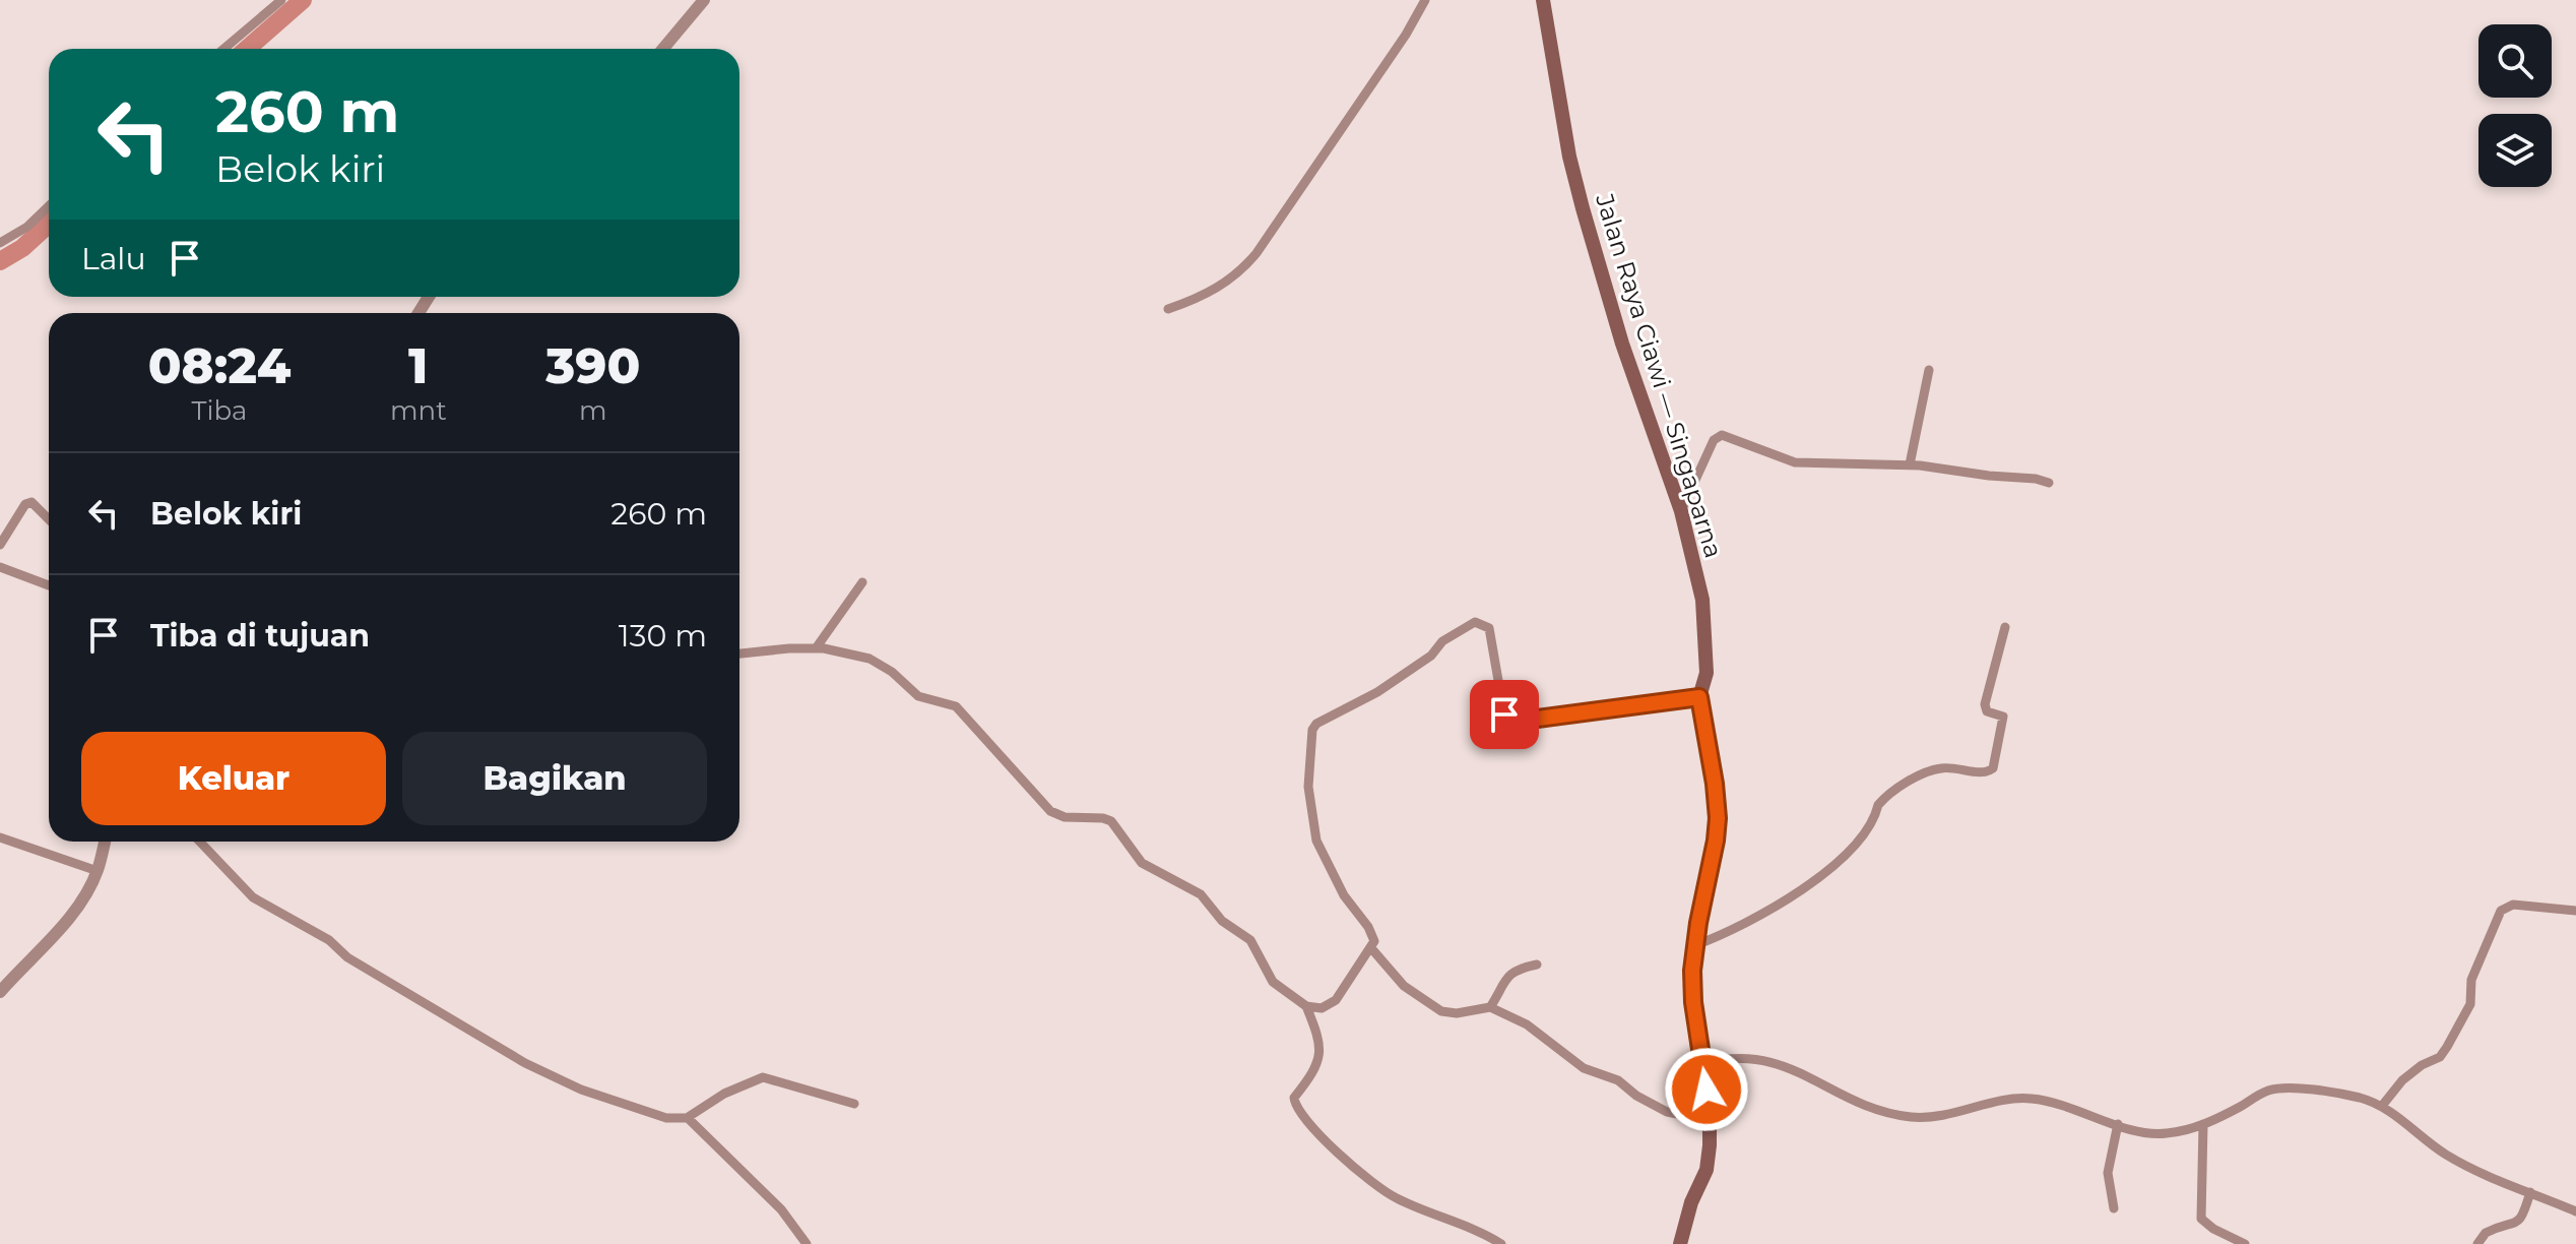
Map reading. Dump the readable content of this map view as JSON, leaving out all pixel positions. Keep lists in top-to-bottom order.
{
  "streets": {
    "main road": ["Jalan Raya Ciawi — Singaparna"]
  },
  "page": {
    "turn": ["260 m", "Belok kiri"],
    "then": "Lalu",
    "eta": [
      "08:24",
      "Tiba",
      "1",
      "mnt",
      "390",
      "m"
    ],
    "list": [
      {
        "name": "Belok kiri",
        "value": "260 m"
      },
      {
        "name": "Tiba di tujuan",
        "value": "130 m"
      }
    ],
    "buttons": ["Keluar", "Bagikan"]
  }
}
